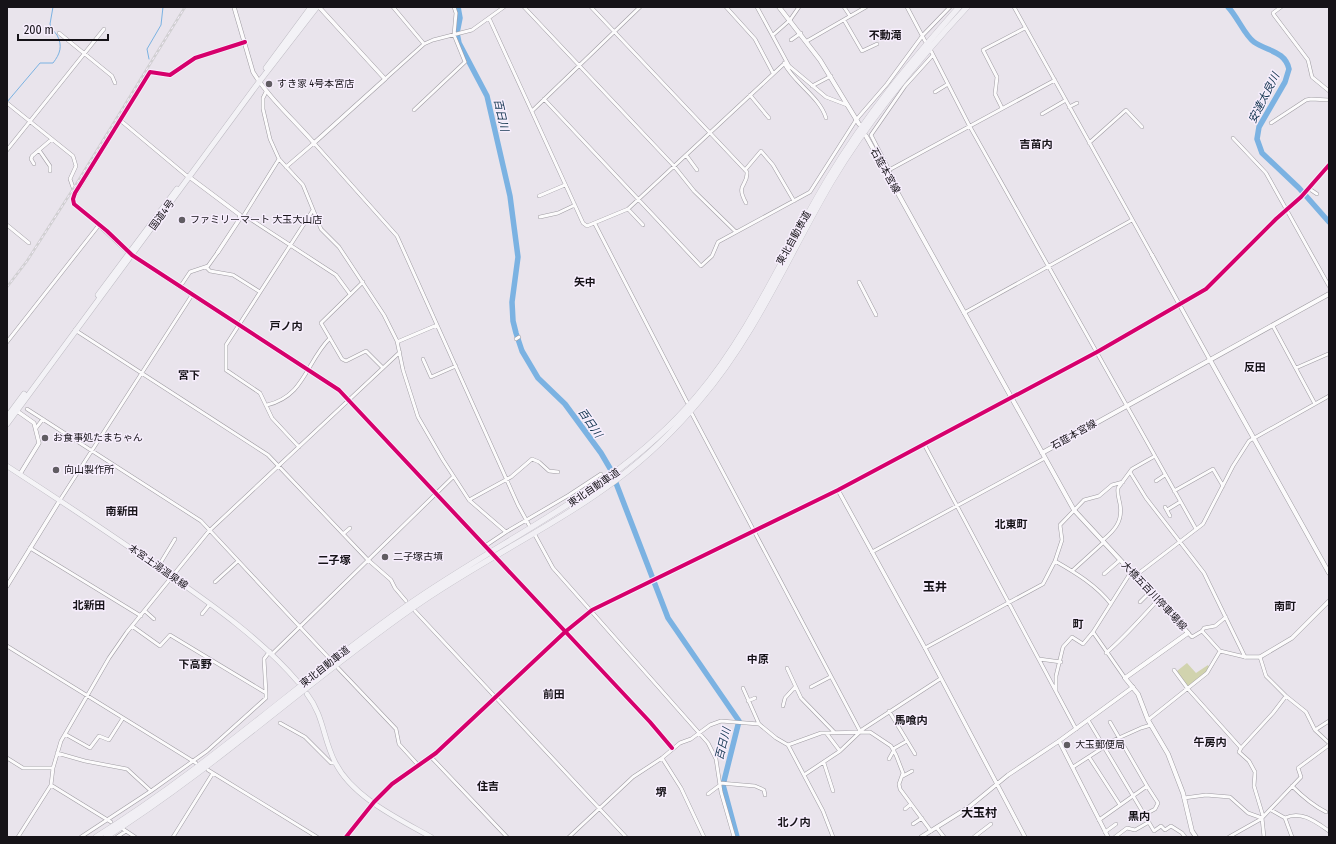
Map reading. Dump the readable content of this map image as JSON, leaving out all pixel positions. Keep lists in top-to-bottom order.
{
  "streets": {
    "highway": ["国道4号", "東北自動車道"],
    "main road": ["石筵本宮線", "本宮土湯温泉線", "大橋五百川停車場線"]
  },
  "crossings": [
    ["石筵本宮線", "大橋五百川停車場線"]
  ],
  "districts": [
    "不動滝",
    "吉苗内",
    "矢中",
    "戸ノ内",
    "反田",
    "宮下",
    "南新田",
    "北東町",
    "二子塚",
    "玉井",
    "北新田",
    "南町",
    "町",
    "中原",
    "下高野",
    "前田",
    "馬喰内",
    "午房内",
    "住吉",
    "堺",
    "大玉村",
    "黒内",
    "北ノ内"
  ],
  "water": ["安達太良川", "百日川"],
  "places": [
    "すき家 4号本宮店",
    "ファミリーマート 大玉大山店",
    "お食事処たまちゃん",
    "向山製作所",
    "二子塚古墳",
    "大玉郵便局"
  ],
  "scale_bar": "200 m"
}
